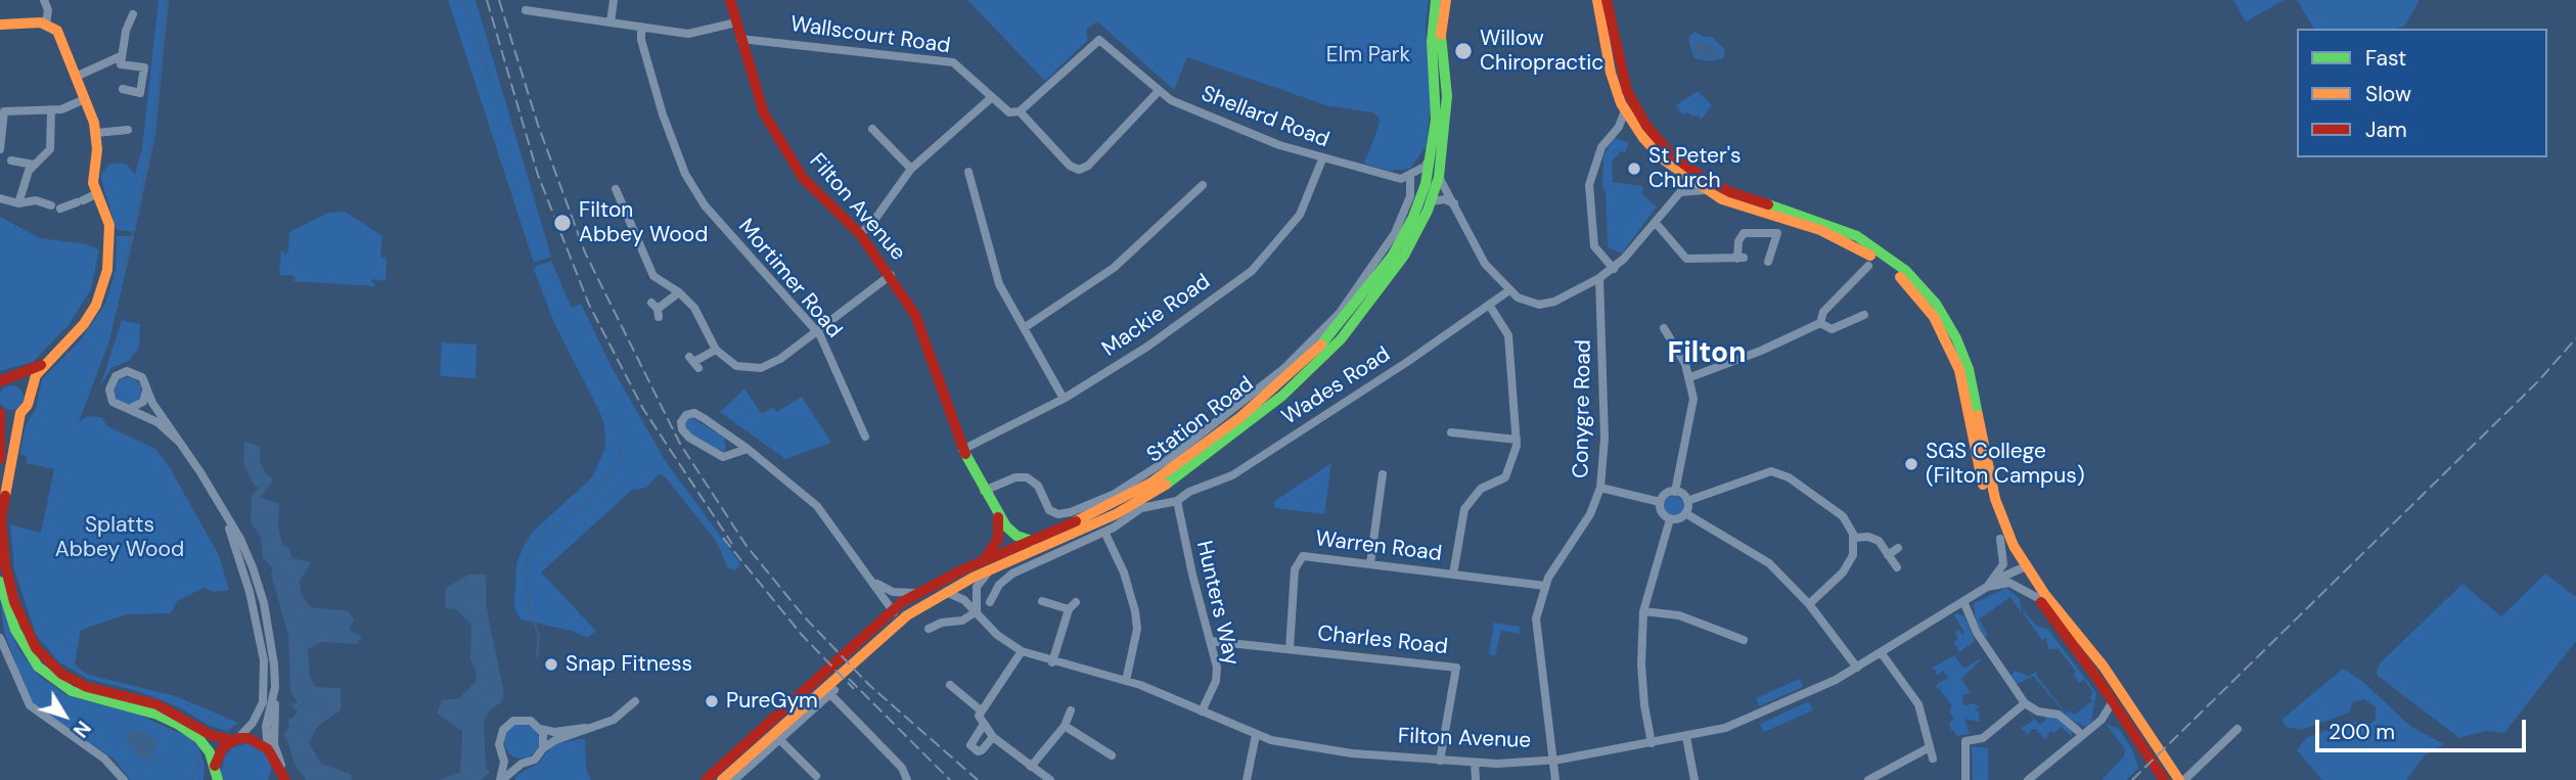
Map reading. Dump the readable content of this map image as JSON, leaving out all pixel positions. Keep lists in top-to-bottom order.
{
  "streets": {
    "main road": ["Filton Avenue", "Station Road"],
    "street": [
      "Wallscourt Road",
      "Shellard Road",
      "Mortimer Road",
      "Mackie Road",
      "Wades Road",
      "Conygre Road",
      "Warren Road",
      "Hunters Way",
      "Charles Road"
    ]
  },
  "crossings": [
    ["Wallscourt Road", "Shellard Road"],
    ["Wallscourt Road", "Filton Avenue"],
    ["Shellard Road", "Mackie Road"],
    ["Shellard Road", "Station Road"],
    ["Filton Avenue", "Mackie Road"],
    ["Filton Avenue", "Conygre Road"],
    ["Filton Avenue", "Station Road"],
    ["Filton Avenue", "Hunters Way"],
    ["Filton Avenue", "Charles Road"],
    ["Wades Road", "Hunters Way"],
    ["Conygre Road", "Warren Road"],
    ["Warren Road", "Charles Road"],
    ["Hunters Way", "Charles Road"]
  ],
  "districts": ["Filton"],
  "parks": ["Elm Park", "Splatts Abbey Wood"],
  "places": [
    "Willow Chiropractic",
    "St Peter's Church",
    "Filton Abbey Wood",
    "SGS College (Filton Campus)",
    "Snap Fitness",
    "PureGym"
  ],
  "legend": ["Fast", "Slow", "Jam"],
  "scale_bar": "200 m",
  "north": "bottom right"
}
